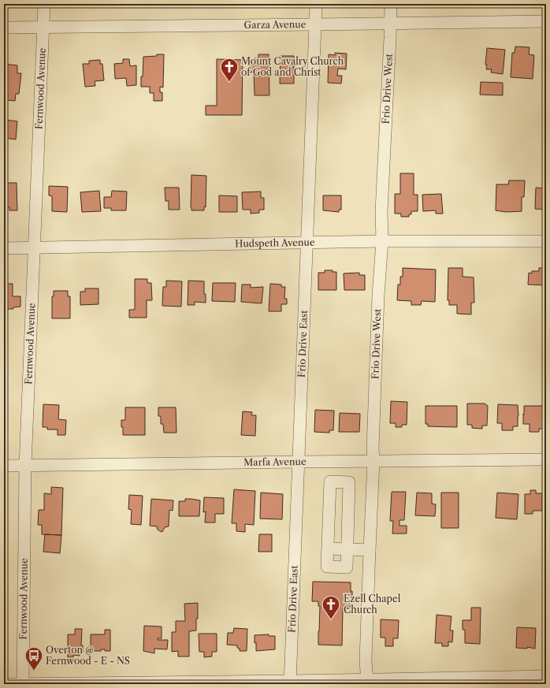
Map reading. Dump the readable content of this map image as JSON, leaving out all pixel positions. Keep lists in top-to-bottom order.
{
  "streets": {
    "street": [
      "Garza Avenue",
      "Fernwood Avenue",
      "Frio Drive West",
      "Hudspeth Avenue",
      "Frio Drive East",
      "Marfa Avenue"
    ]
  },
  "crossings": [
    ["Garza Avenue", "Fernwood Avenue"],
    ["Garza Avenue", "Frio Drive West"],
    ["Garza Avenue", "Frio Drive East"],
    ["Fernwood Avenue", "Hudspeth Avenue"],
    ["Fernwood Avenue", "Marfa Avenue"],
    ["Frio Drive West", "Hudspeth Avenue"],
    ["Frio Drive West", "Marfa Avenue"],
    ["Hudspeth Avenue", "Frio Drive East"],
    ["Frio Drive East", "Marfa Avenue"]
  ],
  "places": {
    "church": ["Mount Cavalry Church of God and Christ", "Ezell Chapel Church"],
    "bus stop": ["Overton @ Fernwood - E - NS"]
  }
}
